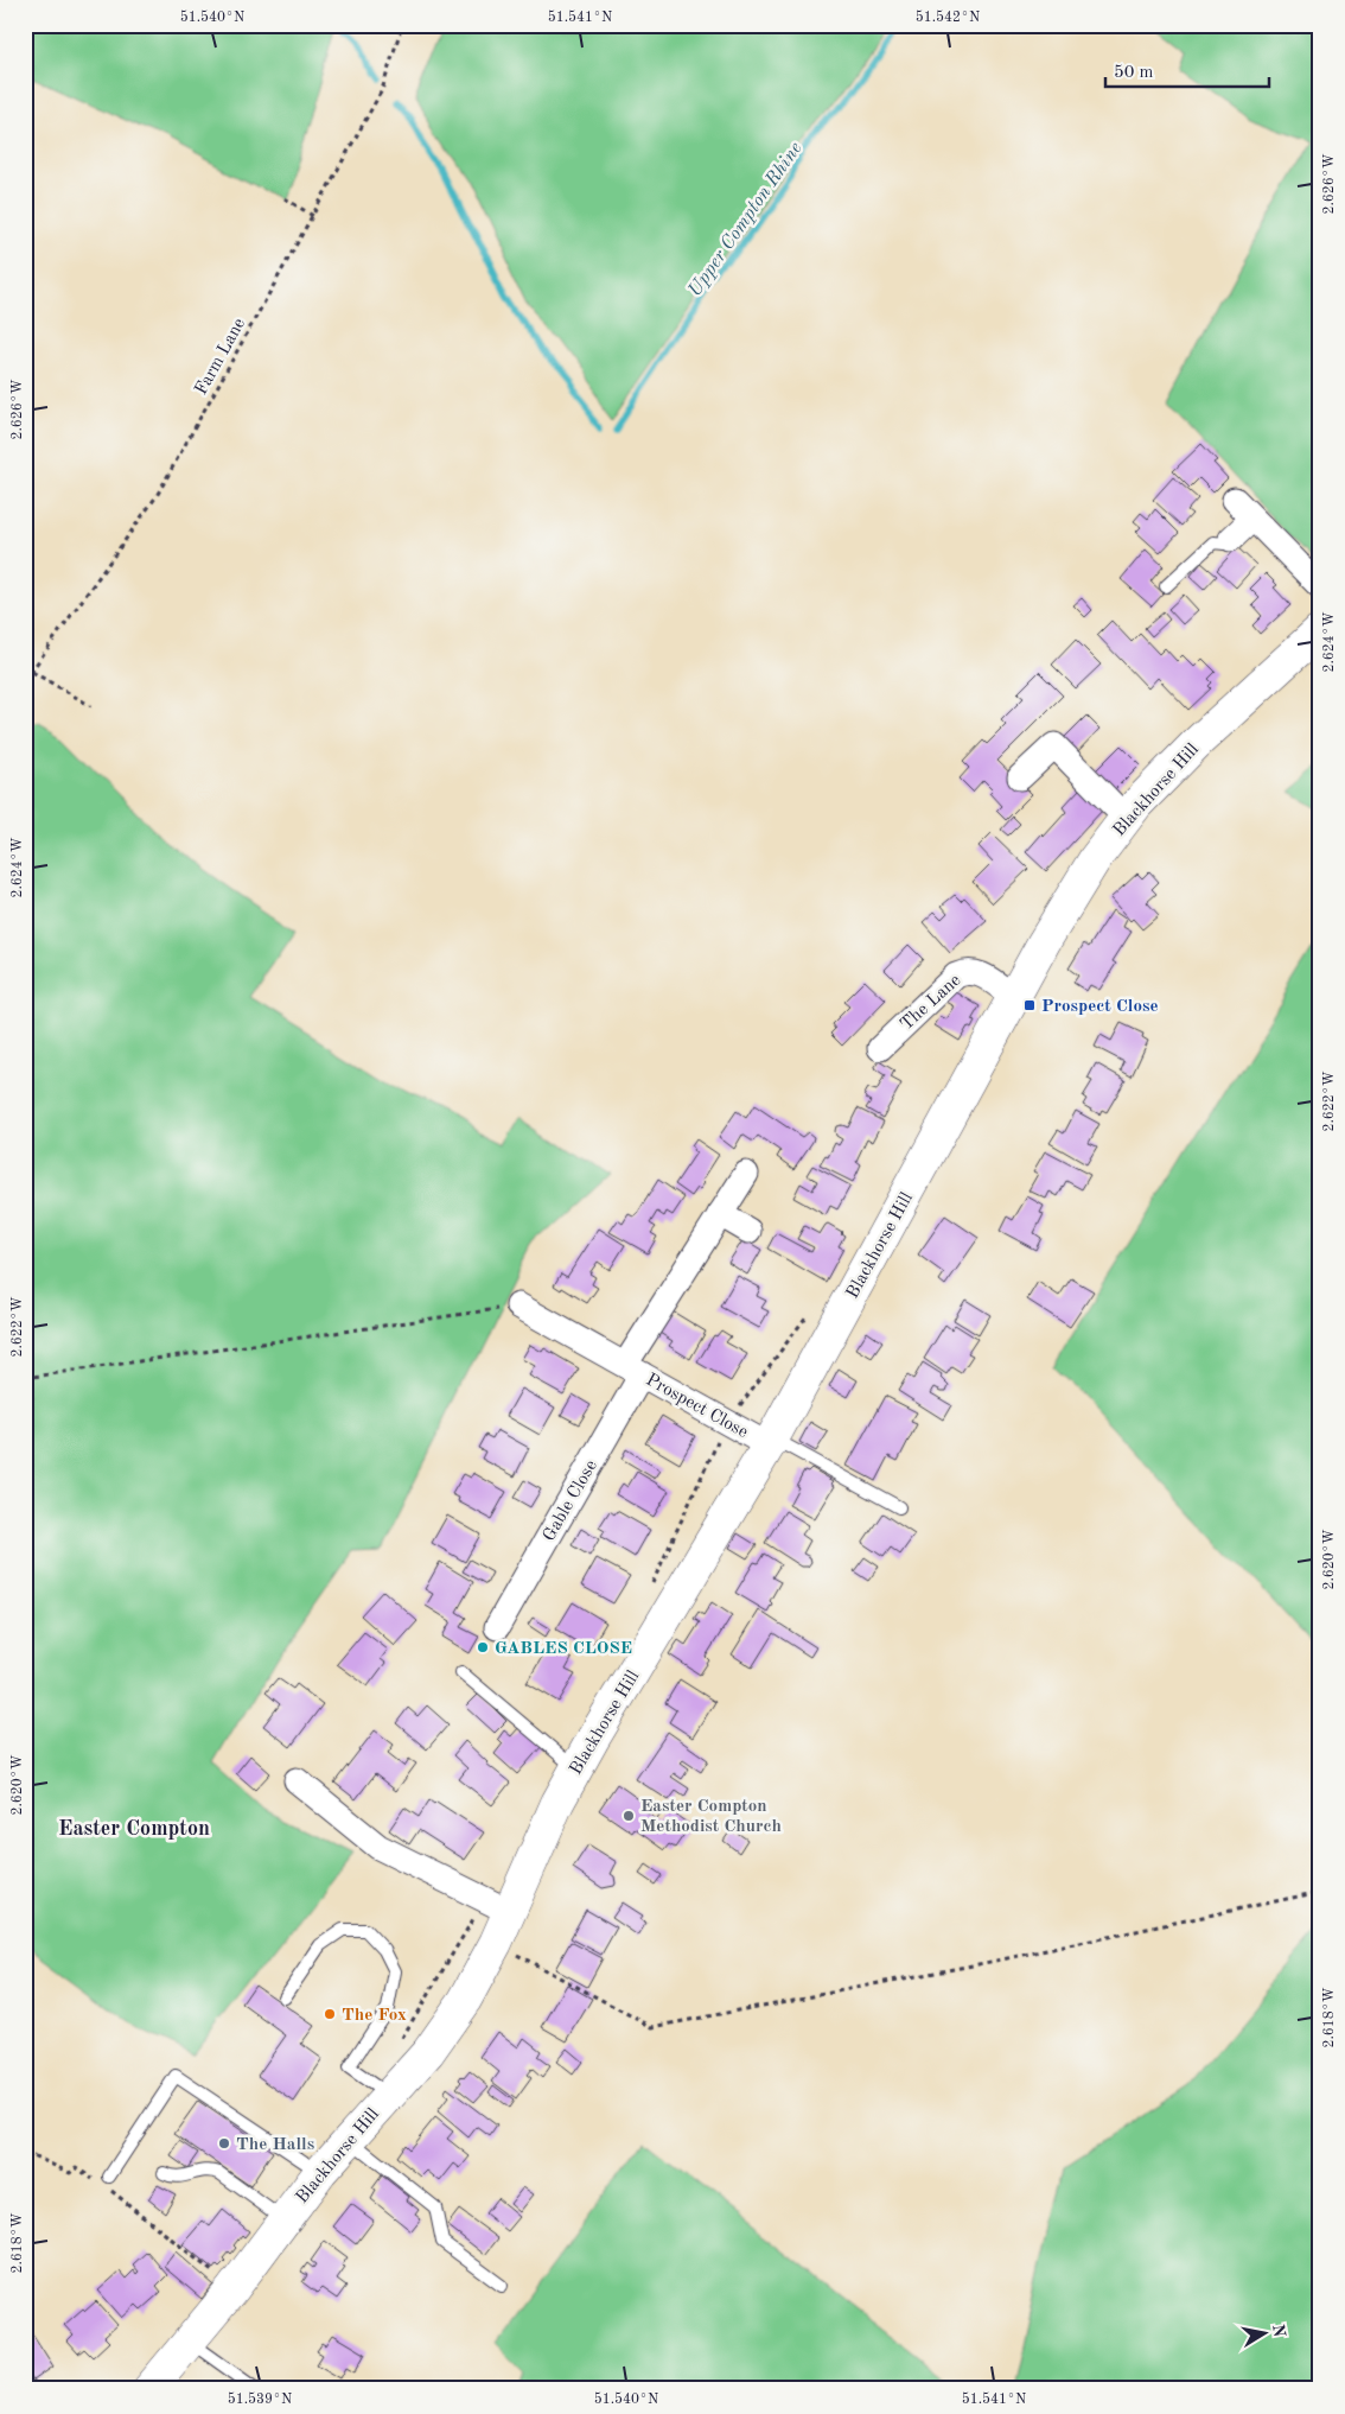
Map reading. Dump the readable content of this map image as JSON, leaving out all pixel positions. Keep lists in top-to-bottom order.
{
  "streets": {
    "main road": ["Blackhorse Hill"],
    "street": ["The Lane", "Prospect Close", "Gable Close"],
    "path": ["Farm Lane"]
  },
  "crossings": [
    ["Blackhorse Hill", "The Lane"],
    ["Blackhorse Hill", "Prospect Close"],
    ["Prospect Close", "Gable Close"]
  ],
  "districts": ["Easter Compton"],
  "water": ["Upper Compton Rhine"],
  "places": {
    "transit": ["Prospect Close"],
    "other": [
      "GABLES CLOSE",
      "Easter Compton Methodist Church",
      "The Fox",
      "The Halls"
    ]
  },
  "scale_bar": "50 m",
  "north": "right",
  "coordinates": [
    "51.540°N",
    "51.541°N",
    "51.542°N",
    "2.626°W",
    "2.624°W",
    "2.622°W",
    "2.620°W",
    "2.618°W",
    "51.539°N"
  ]
}
